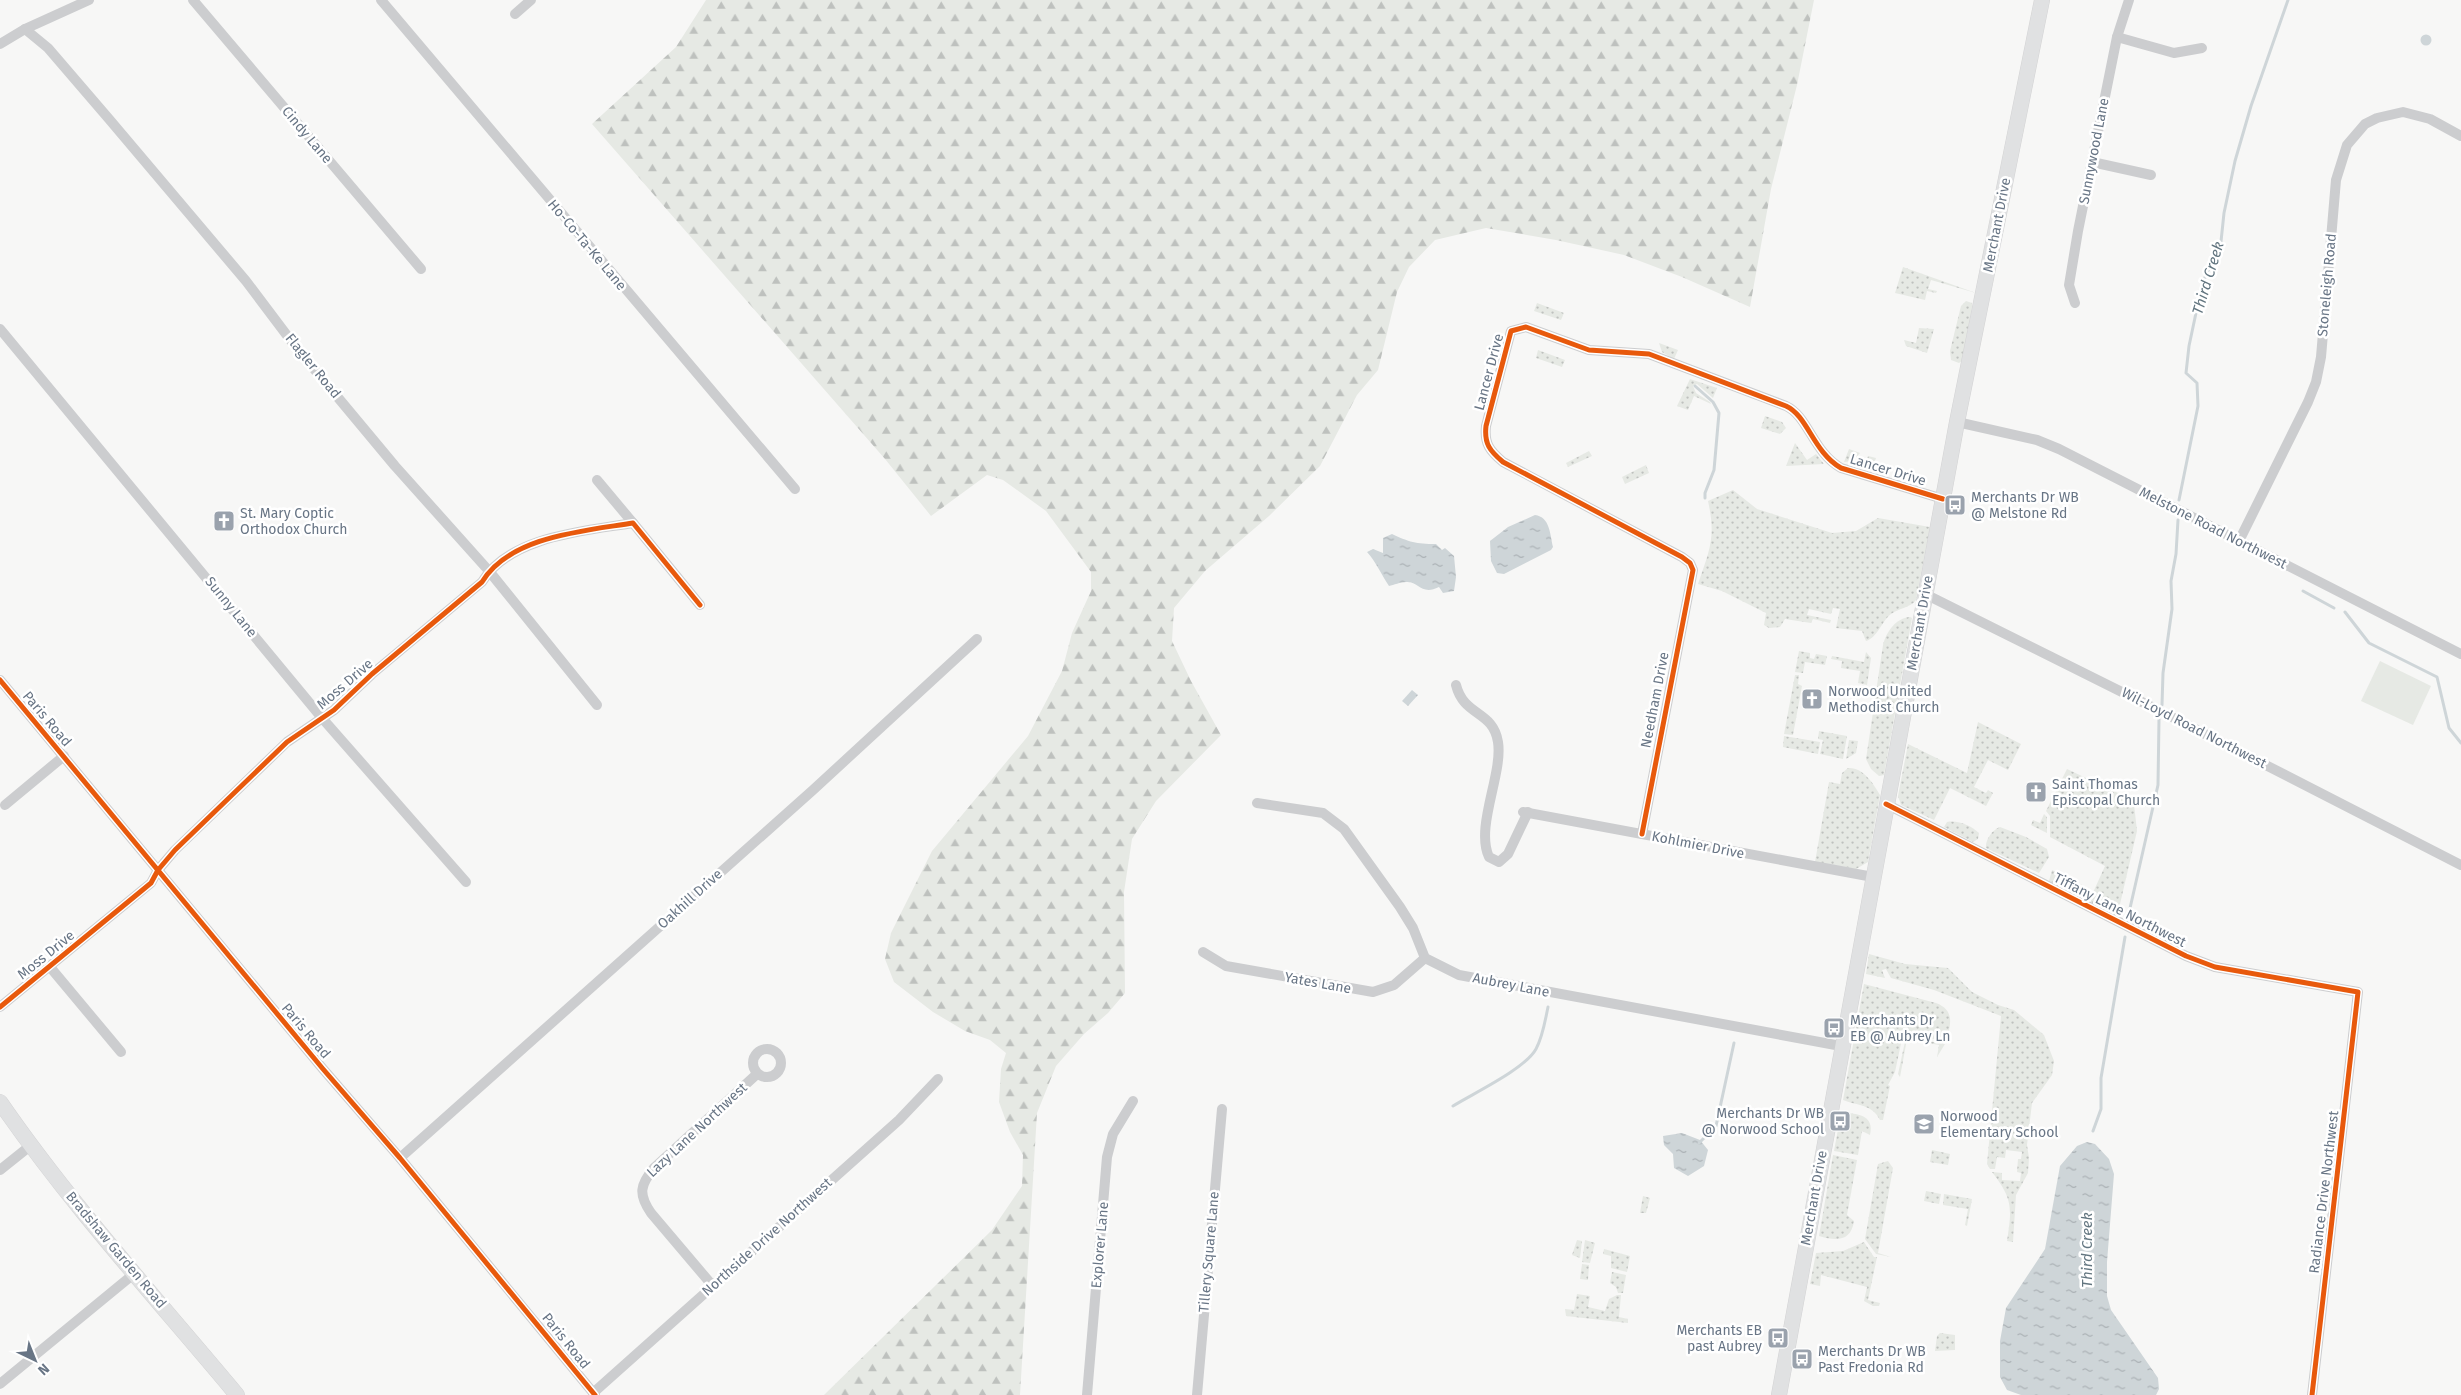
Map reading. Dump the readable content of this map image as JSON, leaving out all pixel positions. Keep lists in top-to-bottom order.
{
  "streets": {
    "main road": ["Merchant Drive", "Bradshaw Garden Road"],
    "street": [
      "Cindy Lane",
      "Sunnywood Lane",
      "Ho-Co-Ta-Ke Lane",
      "Stoneleigh Road",
      "Flagler Road",
      "Lancer Drive",
      "Melstone Road Northwest",
      "Sunny Lane",
      "Moss Drive",
      "Needham Drive",
      "Paris Road",
      "Wil-Loyd Road Northwest",
      "Kohlmier Drive",
      "Oakhill Drive",
      "Tiffany Lane Northwest",
      "Yates Lane",
      "Aubrey Lane",
      "Lazy Lane Northwest",
      "Radiance Drive Northwest",
      "Northside Drive Northwest",
      "Explorer Lane",
      "Tillery Square Lane"
    ]
  },
  "crossings": [
    ["Merchant Drive", "Lancer Drive"],
    ["Merchant Drive", "Melstone Road Northwest"],
    ["Merchant Drive", "Wil-Loyd Road Northwest"],
    ["Merchant Drive", "Kohlmier Drive"],
    ["Merchant Drive", "Tiffany Lane Northwest"],
    ["Merchant Drive", "Aubrey Lane"],
    ["Stoneleigh Road", "Melstone Road Northwest"],
    ["Flagler Road", "Moss Drive"],
    ["Lancer Drive", "Needham Drive"],
    ["Sunny Lane", "Moss Drive"],
    ["Moss Drive", "Paris Road"],
    ["Needham Drive", "Kohlmier Drive"],
    ["Paris Road", "Oakhill Drive"],
    ["Paris Road", "Northside Drive Northwest"],
    ["Tiffany Lane Northwest", "Radiance Drive Northwest"],
    ["Yates Lane", "Aubrey Lane"],
    ["Lazy Lane Northwest", "Northside Drive Northwest"]
  ],
  "water": ["Third Creek"],
  "places": {
    "bus stop": [
      "Merchants Dr WB @ Melstone Rd",
      "Merchants Dr EB @ Aubrey Ln",
      "Merchants Dr WB @ Norwood School",
      "Merchants EB past Aubrey",
      "Merchants Dr WB Past Fredonia Rd"
    ],
    "church": ["St. Mary Coptic Orthodox Church", "Norwood United Methodist Church", "Saint Thomas Episcopal Church"],
    "school or university": ["Norwood Elementary School"]
  },
  "north": "bottom right"
}
